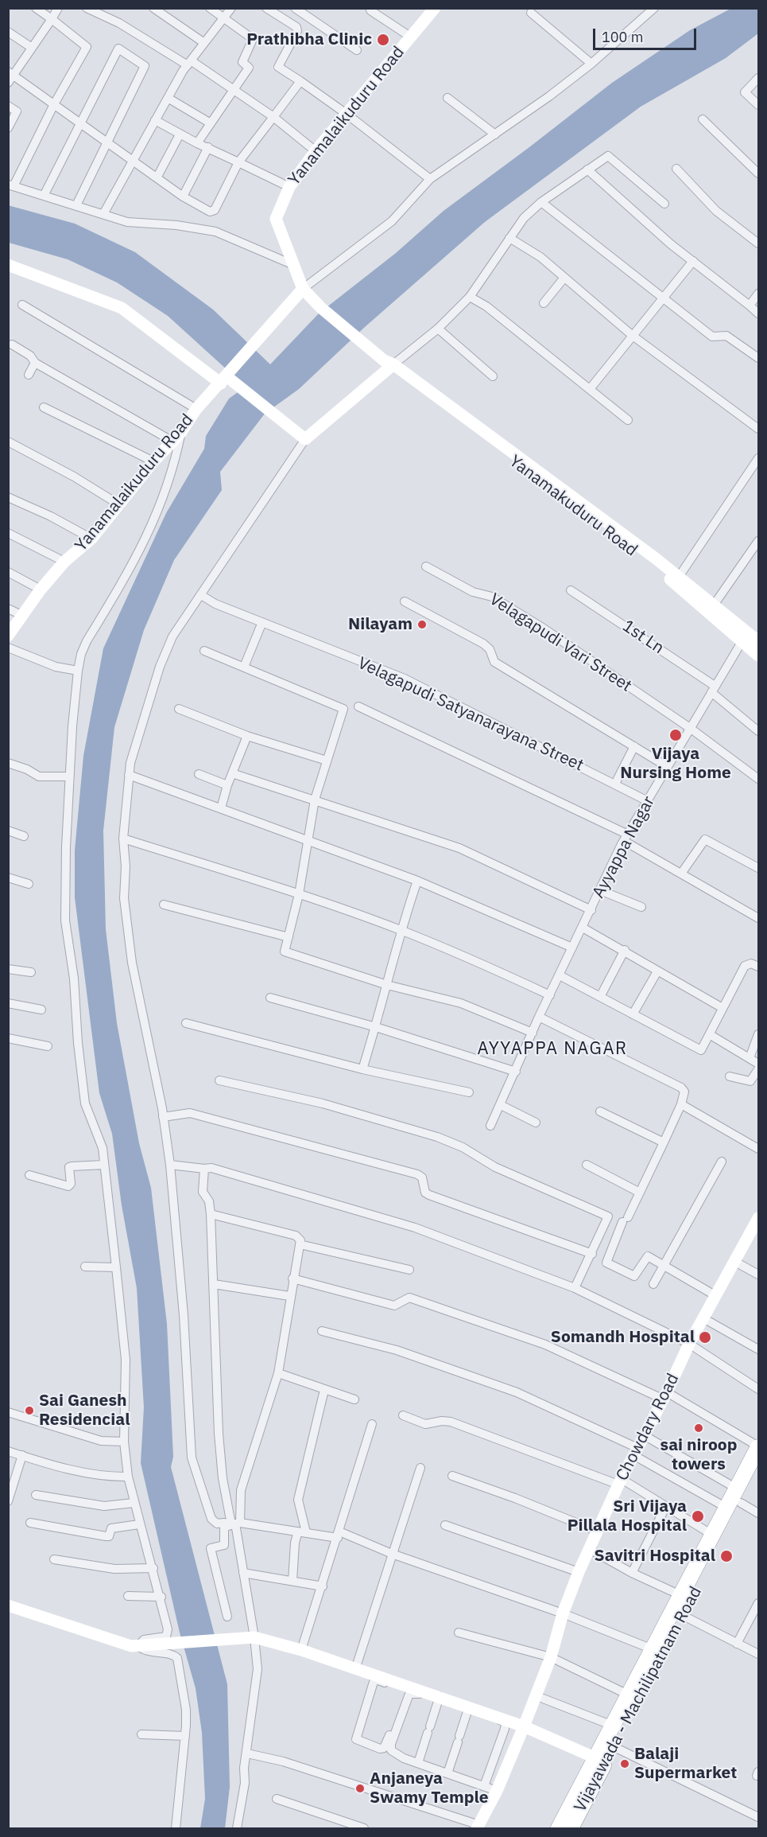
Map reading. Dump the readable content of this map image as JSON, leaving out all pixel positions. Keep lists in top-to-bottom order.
{
  "streets": {
    "highway": ["Vijayawada - Machilipatnam Road"],
    "street": [
      "Yanamalaikuduru Road",
      "Yanamakuduru Road",
      "1st Ln",
      "Velagapudi Vari Street",
      "Velagapudi Satyanarayana Street",
      "Ayyappa Nagar",
      "Chowdary Road"
    ]
  },
  "crossings": [
    ["Yanamakuduru Road", "Ayyappa Nagar"],
    ["1st Ln", "Ayyappa Nagar"],
    ["Velagapudi Vari Street", "Ayyappa Nagar"],
    ["Velagapudi Satyanarayana Street", "Ayyappa Nagar"]
  ],
  "districts": ["AYYAPPA NAGAR"],
  "places": [
    "Prathibha Clinic",
    "Nilayam",
    "Vijaya Nursing Home",
    "Somandh Hospital",
    "Sai Ganesh Residencial",
    "sai niroop towers",
    "Sri Vijaya Pillala Hospital",
    "Savitri Hospital",
    "Balaji Supermarket",
    "Anjaneya Swamy Temple"
  ],
  "scale_bar": "100 m"
}
